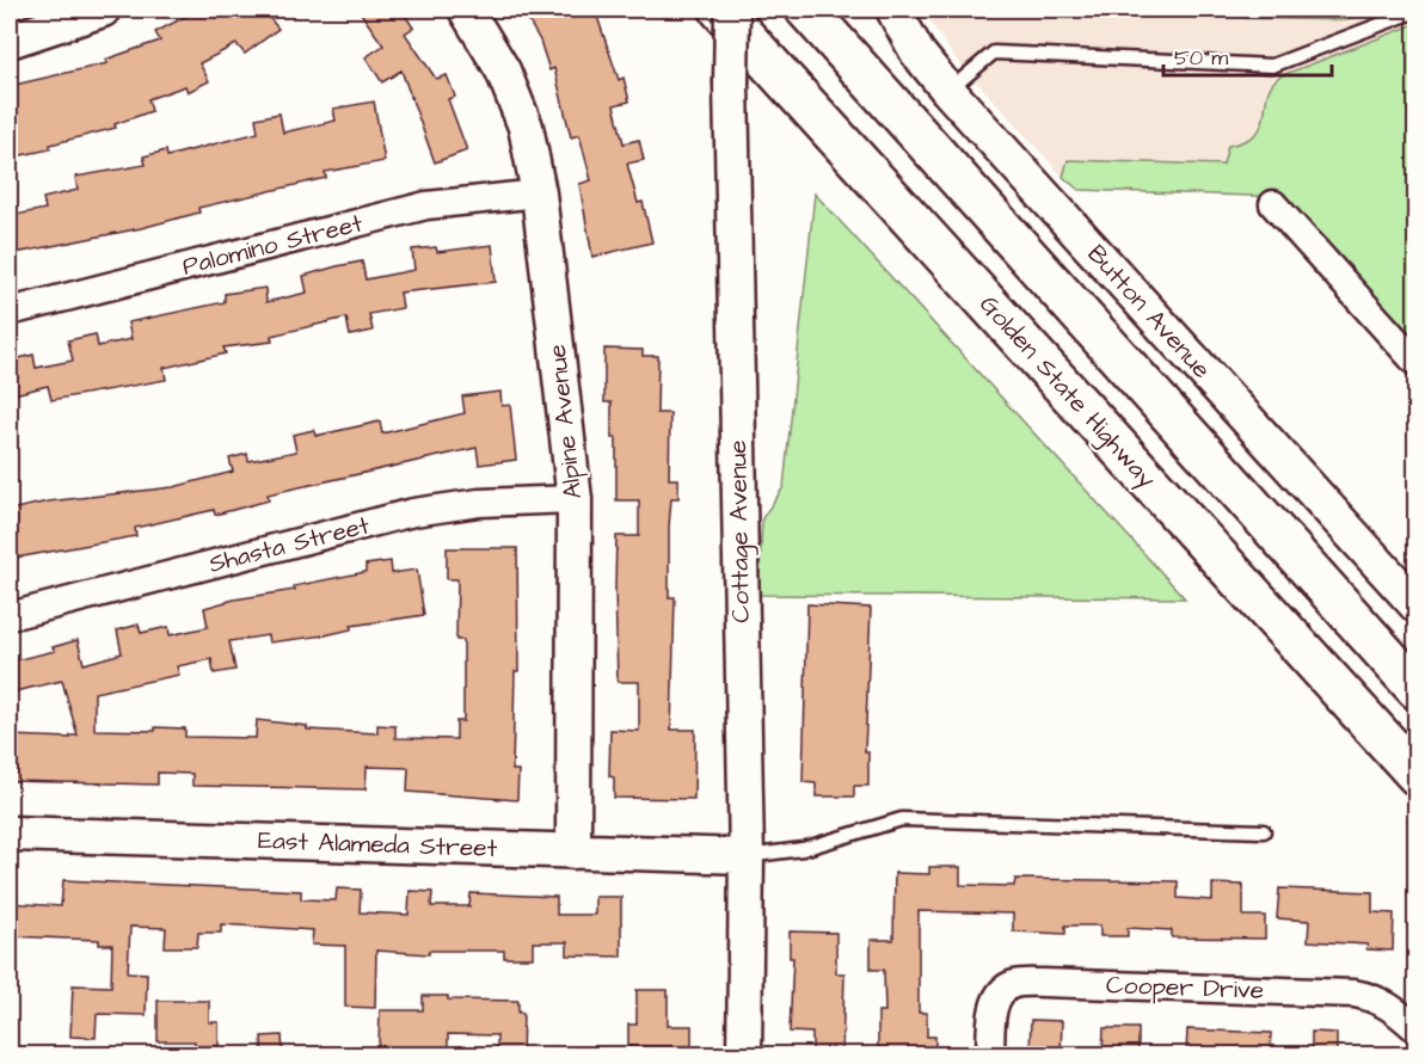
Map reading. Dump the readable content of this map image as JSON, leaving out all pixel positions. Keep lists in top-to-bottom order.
{
  "streets": {
    "highway": ["Golden State Highway"],
    "street": [
      "Palomino Street",
      "Button Avenue",
      "Alpine Avenue",
      "Cottage Avenue",
      "Shasta Street",
      "East Alameda Street",
      "Cooper Drive"
    ]
  },
  "crossings": [
    ["Palomino Street", "Alpine Avenue"],
    ["Alpine Avenue", "Shasta Street"],
    ["Alpine Avenue", "East Alameda Street"],
    ["Cottage Avenue", "East Alameda Street"]
  ],
  "scale_bar": "50 m"
}
